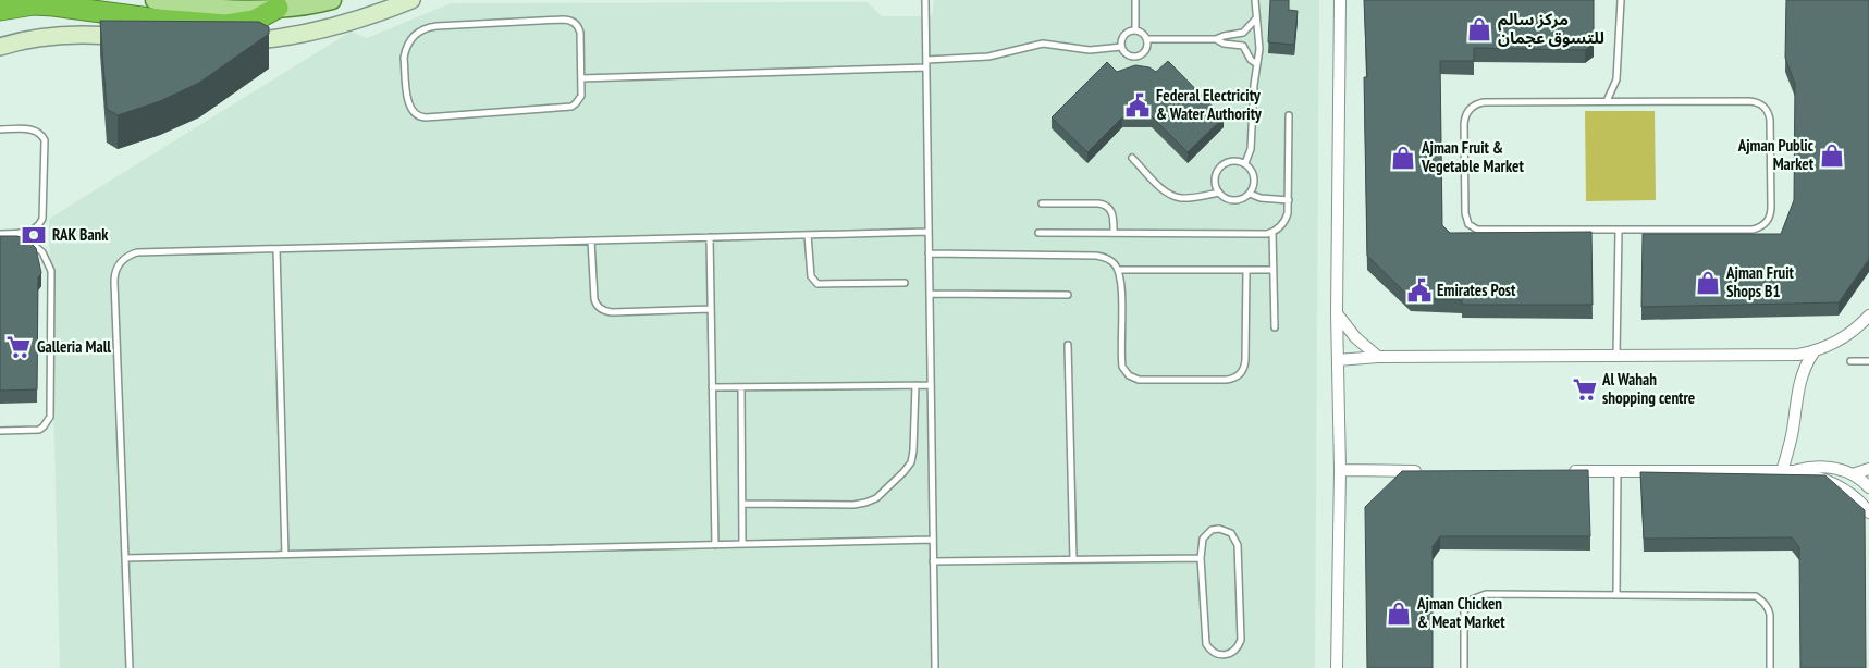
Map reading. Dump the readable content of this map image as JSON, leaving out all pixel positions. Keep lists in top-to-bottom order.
{
  "places": {
    "shop": [
      "مركز سالم للتسوق عجمان",
      "Ajman Public Market",
      "Ajman Fruit & Vegetable Market",
      "Ajman Fruit Shops B1",
      "Ajman Chicken & Meat Market"
    ],
    "public building": ["Federal Electricity & Water Authority", "Emirates Post"],
    "bank": ["RAK Bank"],
    "supermarket": ["Galleria Mall", "Al Wahah shopping centre"]
  }
}
